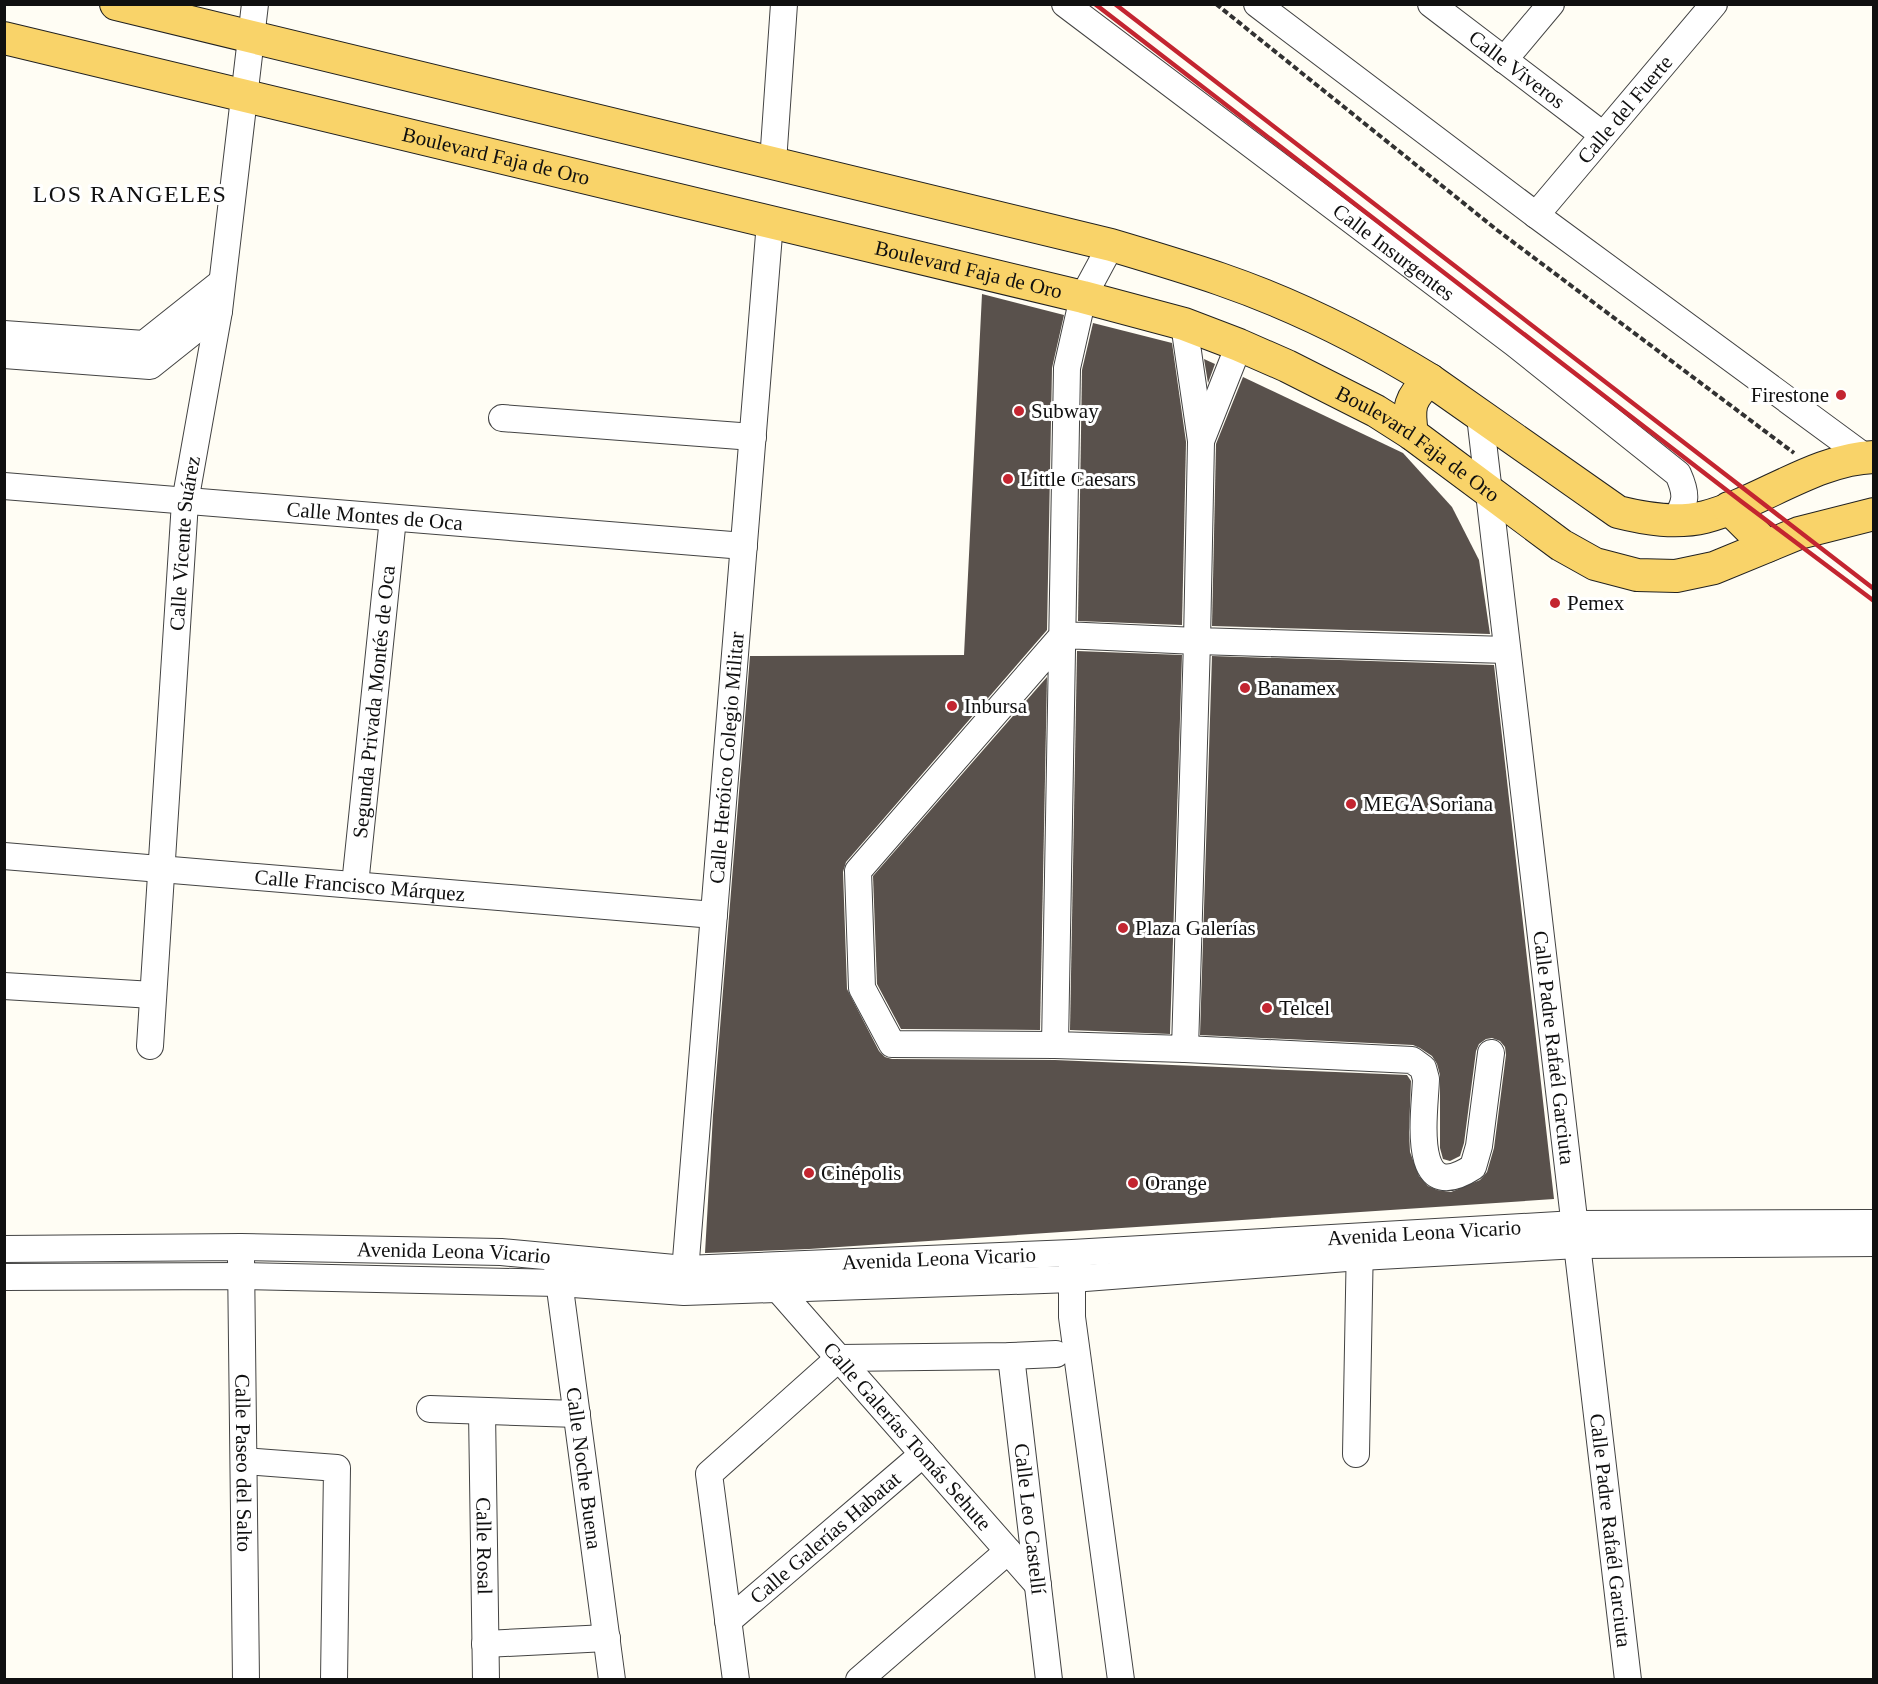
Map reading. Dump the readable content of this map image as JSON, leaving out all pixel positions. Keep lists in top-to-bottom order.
{
  "streets": {
    "main road": ["Boulevard Faja de Oro"],
    "street": [
      "Calle Viveros",
      "Calle del Fuerte",
      "Calle Insurgentes",
      "Calle Montes de Oca",
      "Calle Vicente Suárez",
      "Segunda Privada Montés de Oca",
      "Calle Heróico Colegio Militar",
      "Calle Francisco Márquez",
      "Calle Padre Rafaél Garciuta",
      "Avenida Leona Vicario",
      "Calle Galerías Tomás Sehute",
      "Calle Paseo del Salto",
      "Calle Noche Buena",
      "Calle Leo Castellí",
      "Calle Galerías Habatat",
      "Calle Rosal"
    ]
  },
  "crossings": [
    ["Calle Viveros", "Calle del Fuerte"],
    ["Boulevard Faja de Oro", "Calle Vicente Suárez"],
    ["Boulevard Faja de Oro", "Calle Heróico Colegio Militar"],
    ["Boulevard Faja de Oro", "Calle Padre Rafaél Garciuta"],
    ["Calle Montes de Oca", "Calle Vicente Suárez"],
    ["Calle Montes de Oca", "Segunda Privada Montés de Oca"],
    ["Calle Montes de Oca", "Calle Heróico Colegio Militar"],
    ["Calle Vicente Suárez", "Calle Francisco Márquez"],
    ["Segunda Privada Montés de Oca", "Calle Francisco Márquez"],
    ["Calle Heróico Colegio Militar", "Calle Francisco Márquez"],
    ["Calle Heróico Colegio Militar", "Avenida Leona Vicario"],
    ["Calle Padre Rafaél Garciuta", "Avenida Leona Vicario"],
    ["Avenida Leona Vicario", "Calle Galerías Tomás Sehute"],
    ["Avenida Leona Vicario", "Calle Paseo del Salto"],
    ["Avenida Leona Vicario", "Calle Noche Buena"],
    ["Calle Galerías Tomás Sehute", "Calle Leo Castellí"],
    ["Calle Galerías Tomás Sehute", "Calle Galerías Habatat"]
  ],
  "districts": ["LOS RANGELES"],
  "places": [
    "Firestone",
    "Subway",
    "Little Caesars",
    "Pemex",
    "Banamex",
    "Inbursa",
    "MEGA Soriana",
    "Plaza Galerías",
    "Telcel",
    "Cinépolis",
    "Orange"
  ]
}
